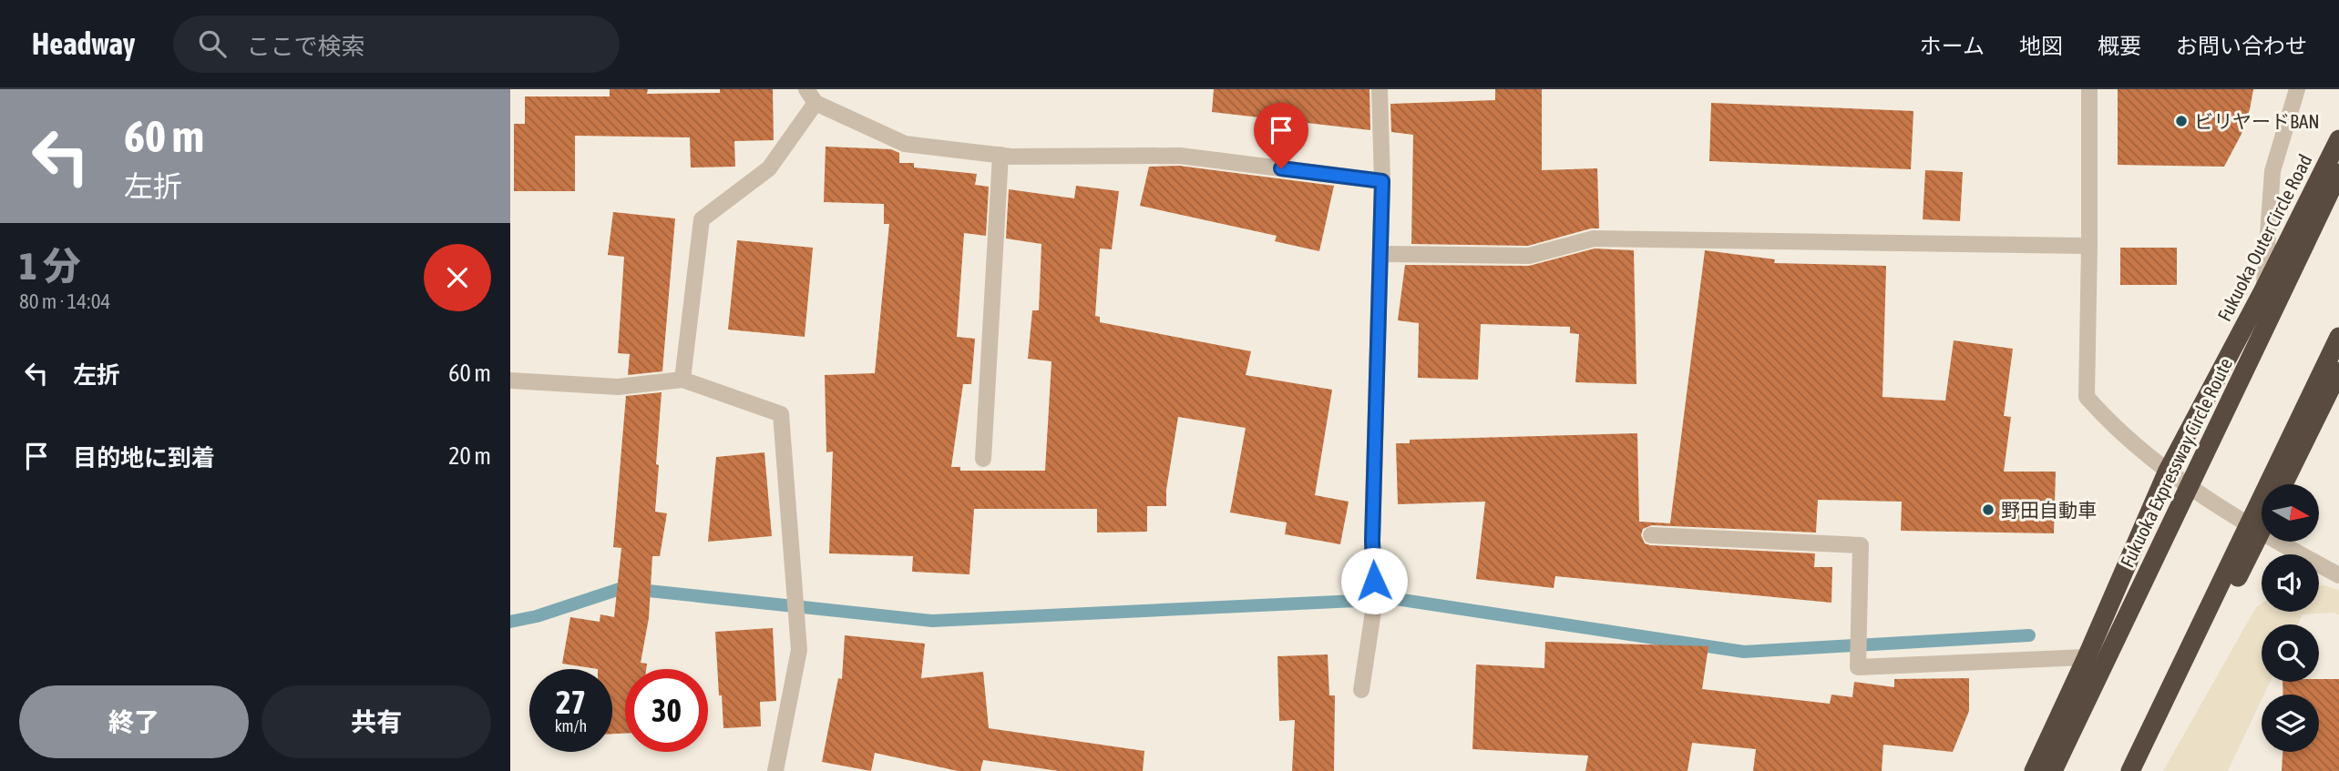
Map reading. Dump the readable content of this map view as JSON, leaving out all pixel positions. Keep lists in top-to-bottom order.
{
  "streets": {
    "highway": ["Fukuoka Outer Circle Road", "Fukuoka Expressway Circle Route"]
  },
  "places": ["ビリヤードBAN", "野田自動車"],
  "north": "right",
  "page": {
    "header": "Headway",
    "search": "ここで検索",
    "nav": [
      "ホーム",
      "地図",
      "概要",
      "お問い合わせ"
    ],
    "turn": ["60 m", "左折"],
    "heading": ["1 分", "80 m · 14:04"],
    "list": [
      {
        "name": "左折",
        "value": "60 m"
      },
      {
        "name": "目的地に到着",
        "value": "20 m"
      }
    ],
    "speed": "27 km/h",
    "limit": "30",
    "buttons": ["終了", "共有"]
  }
}
